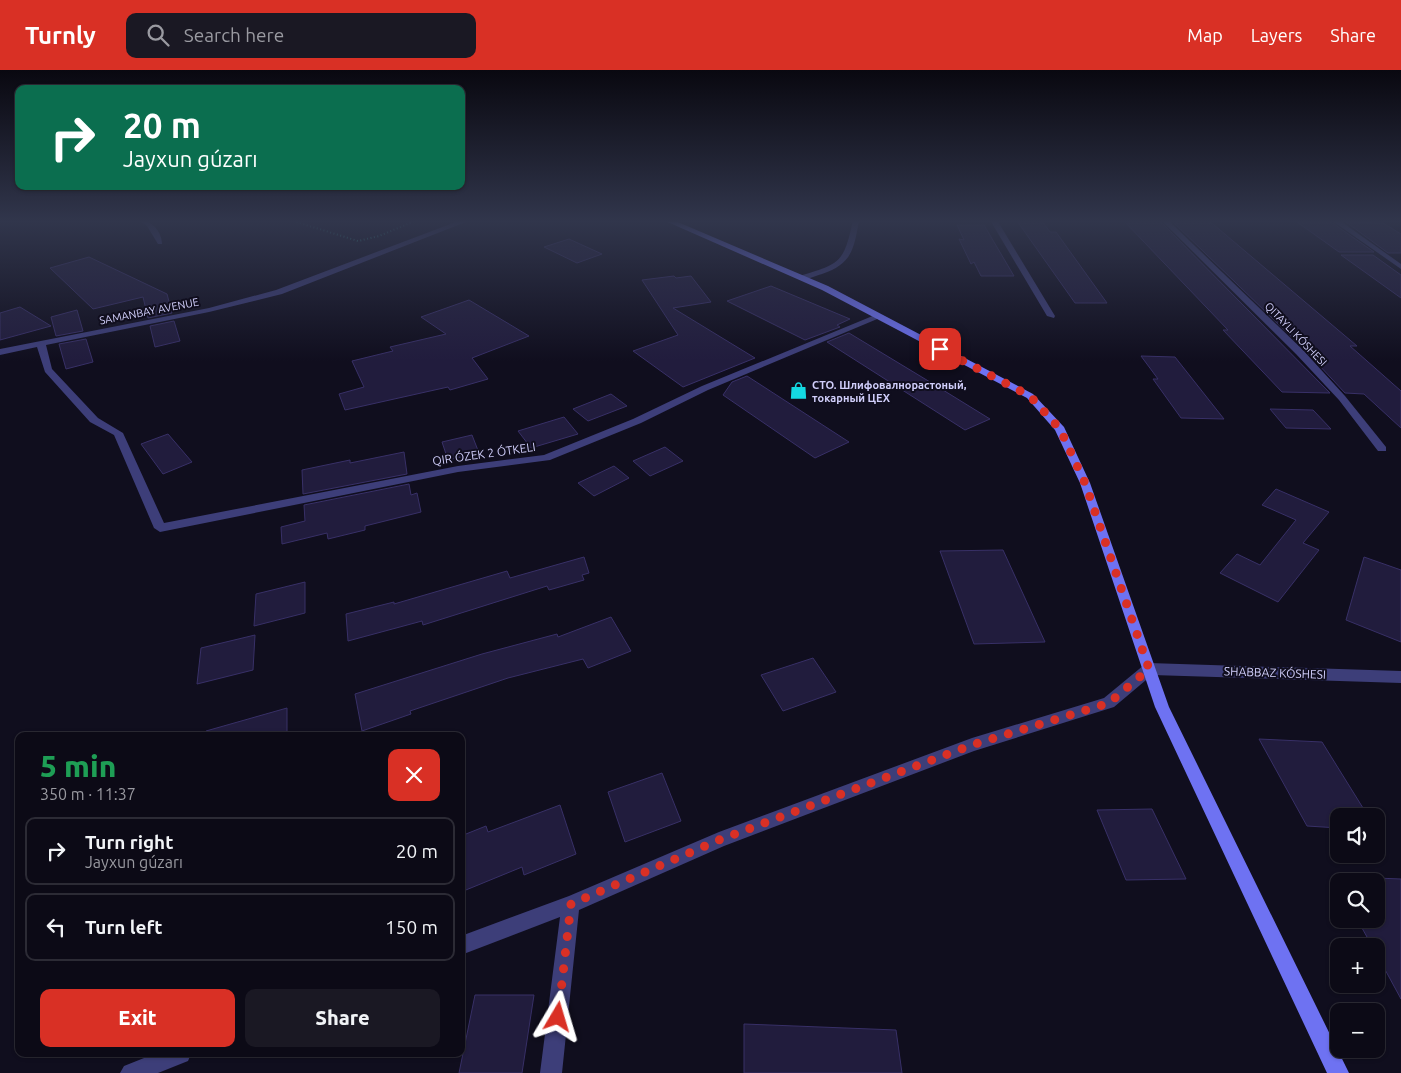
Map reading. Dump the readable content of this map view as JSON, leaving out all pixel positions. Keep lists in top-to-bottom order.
{
  "streets": {
    "street": ["SAMANBAY AVENUE", "SHABBAZ KÓSHESI"]
  },
  "places": {
    "shop": ["СТО. Шлифовалнорастоный, токарный ЦЕХ"]
  },
  "page": {
    "header": "Turnly",
    "search": "Search here",
    "nav": ["Map", "Layers", "Share"],
    "turn": ["20 m", "Jayxun gúzarı"],
    "heading": ["5 min", "350 m · 11:37"],
    "map_buttons": ["+", "−"],
    "list": [
      {
        "name": "Turn right",
        "note": "Jayxun gúzarı",
        "value": "20 m"
      },
      {
        "name": "Turn left",
        "value": "150 m"
      }
    ],
    "buttons": ["Exit", "Share"]
  }
}
